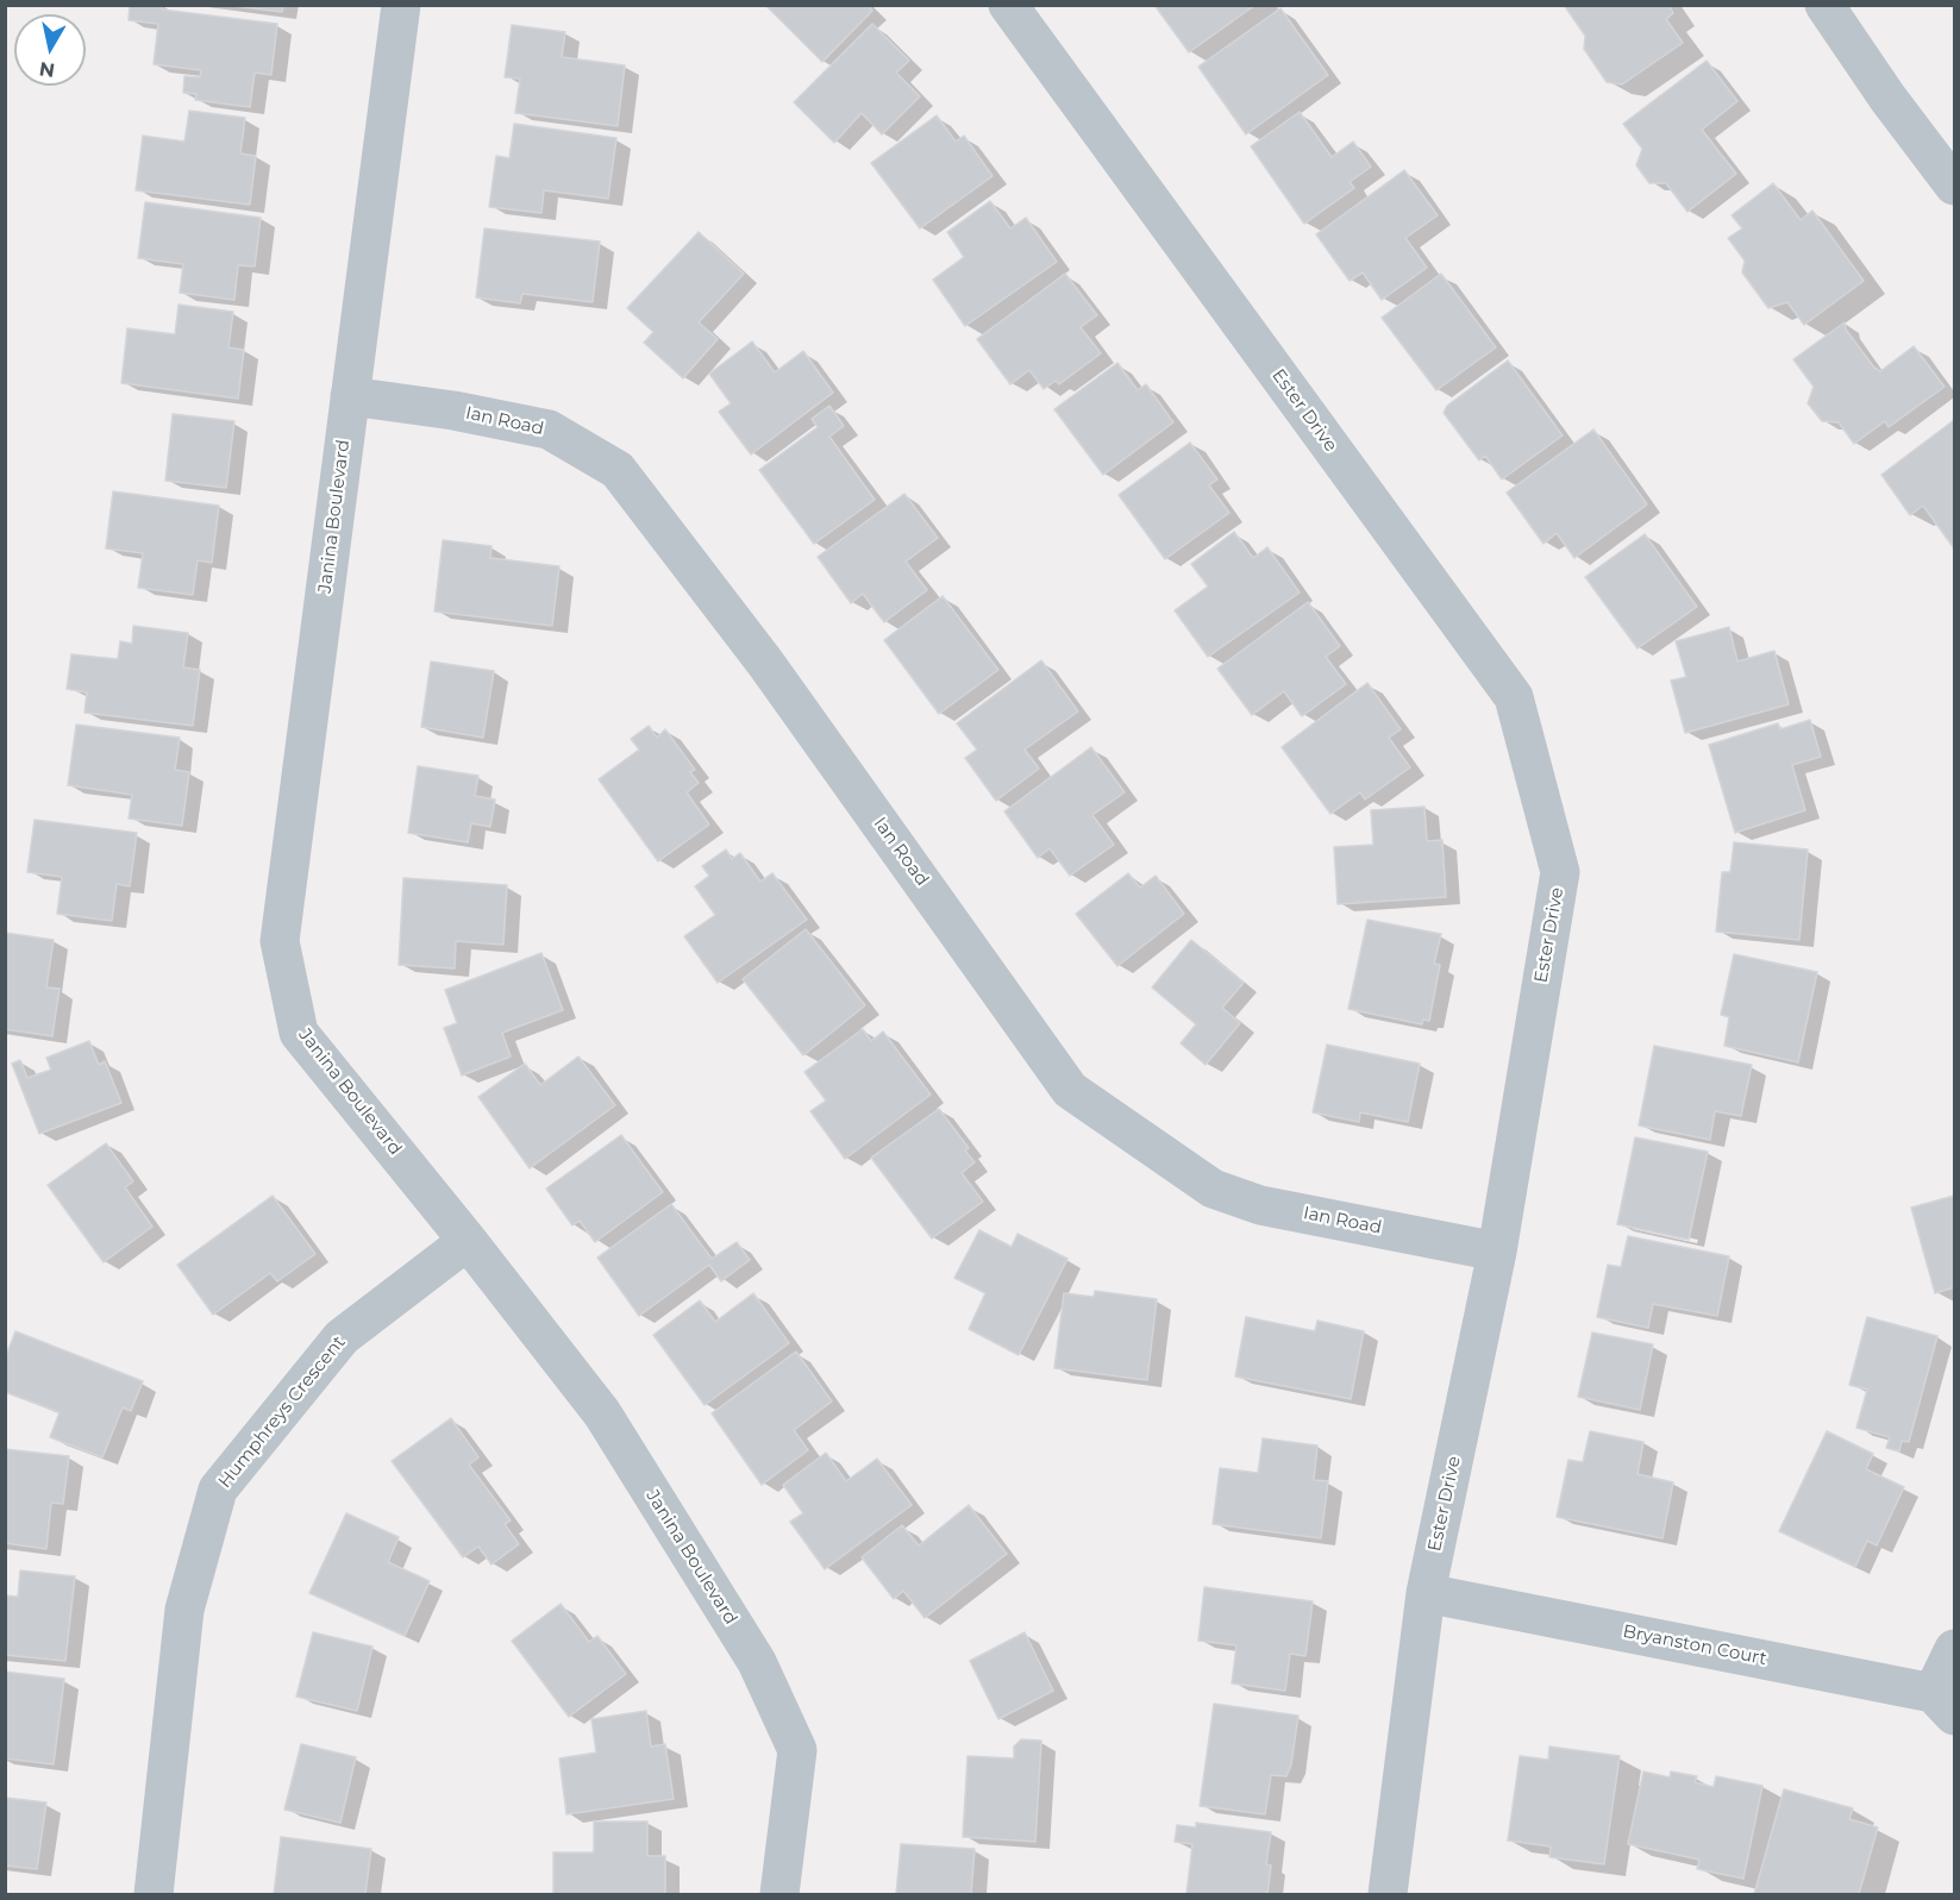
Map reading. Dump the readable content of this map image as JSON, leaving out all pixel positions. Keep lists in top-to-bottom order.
{
  "streets": {
    "street": [
      "Ester Drive",
      "Ian Road",
      "Janina Boulevard",
      "Humphreys Crescent",
      "Bryanston Court"
    ]
  },
  "crossings": [
    ["Ester Drive", "Ian Road"],
    ["Ester Drive", "Bryanston Court"],
    ["Ian Road", "Janina Boulevard"],
    ["Janina Boulevard", "Humphreys Crescent"]
  ],
  "north": "bottom"
}
